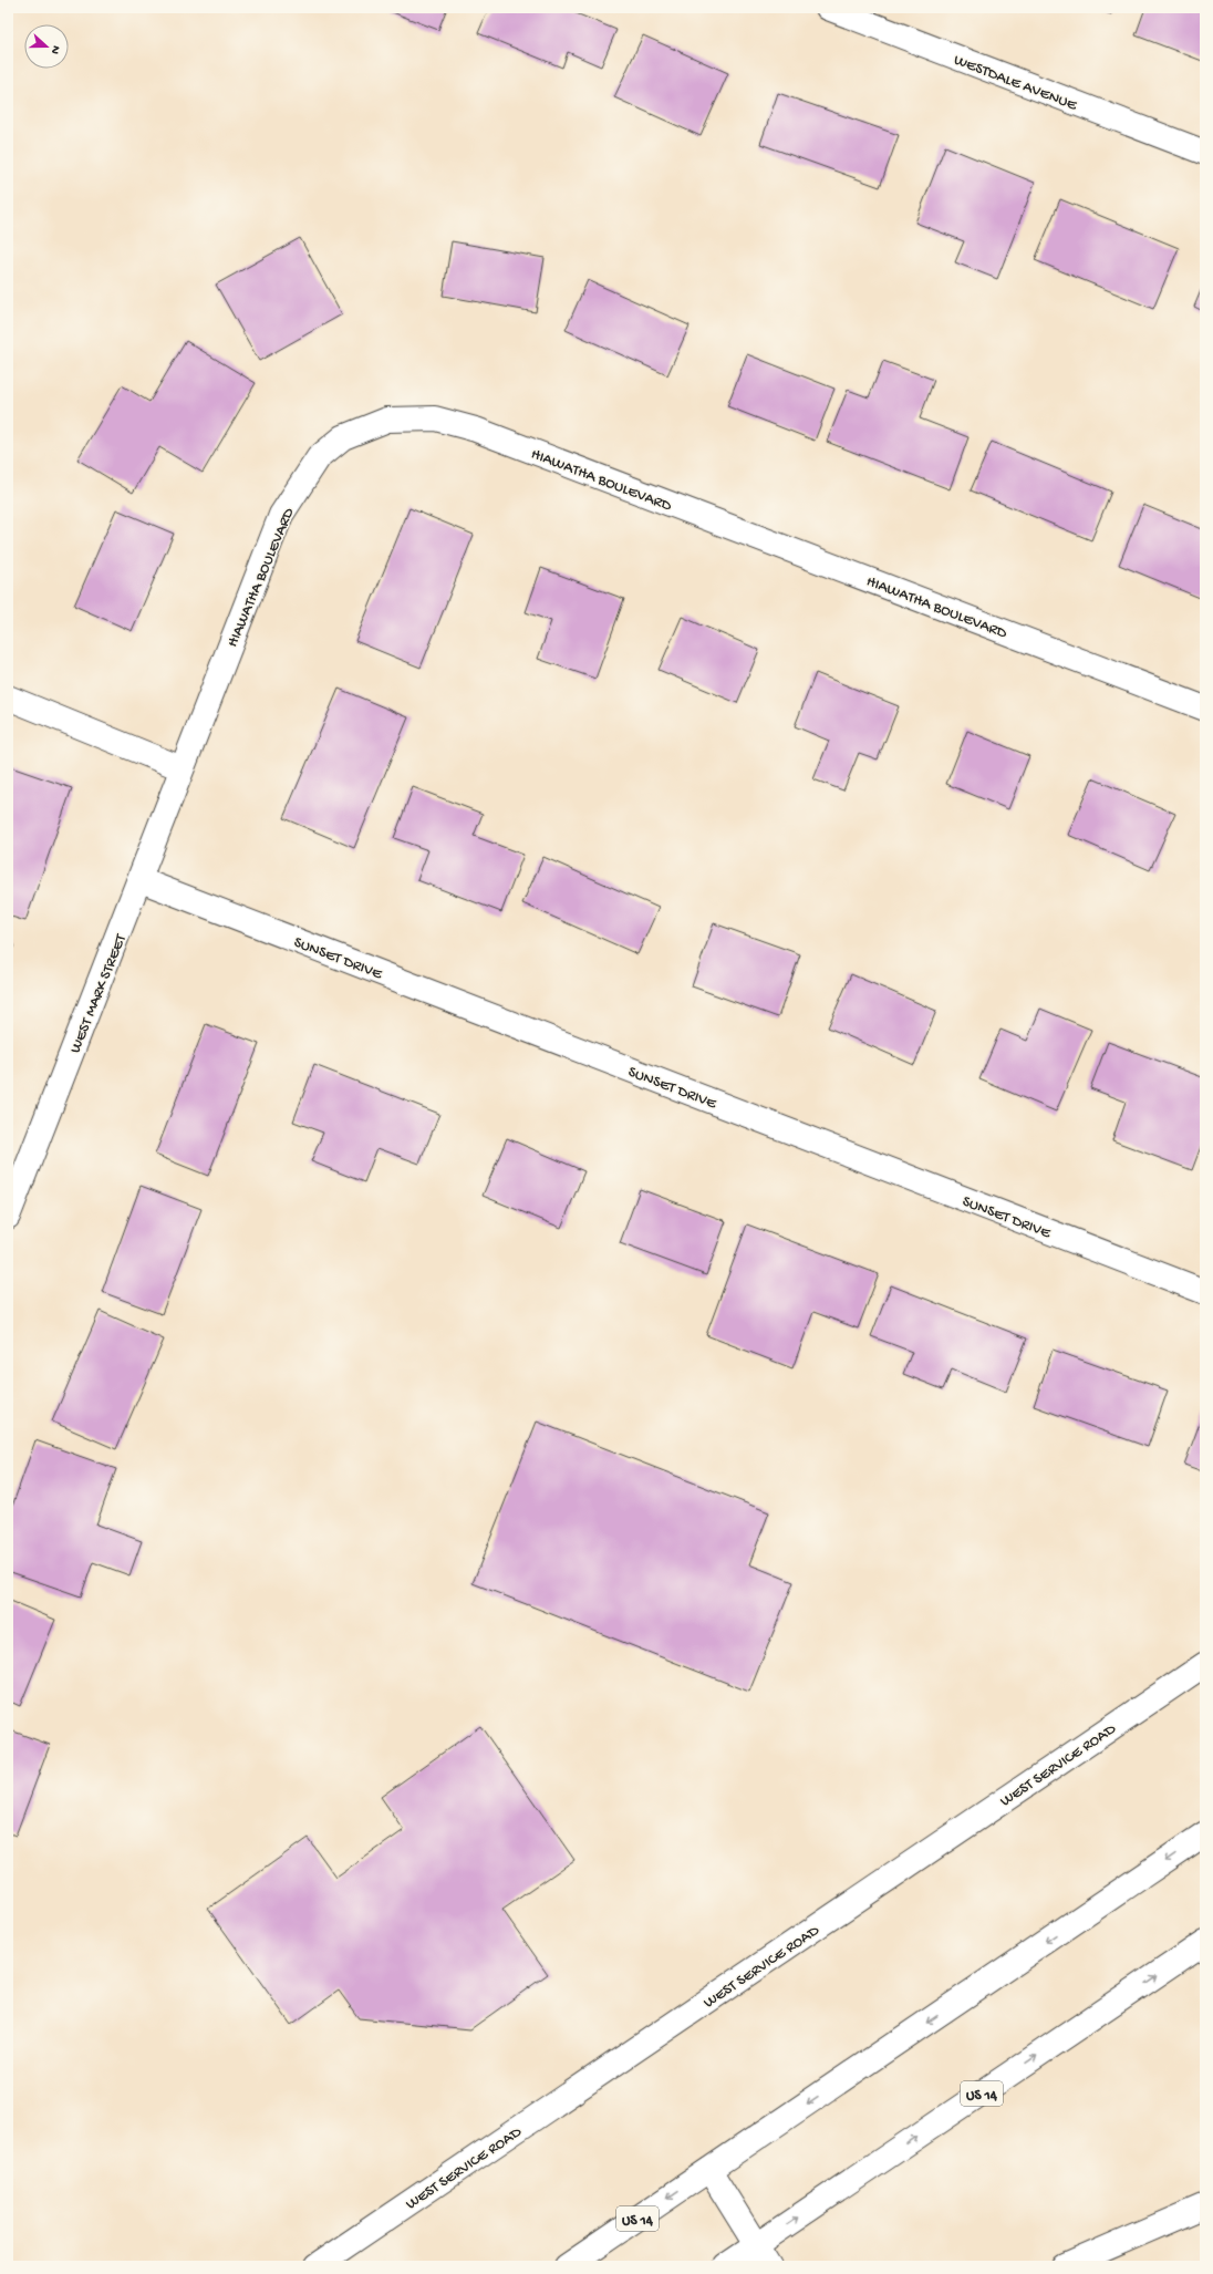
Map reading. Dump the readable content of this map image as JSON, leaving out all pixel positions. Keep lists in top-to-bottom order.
{
  "streets": {
    "main road": [
      "WESTDALE AVENUE",
      "HIAWATHA BOULEVARD",
      "SUNSET DRIVE",
      "WEST MARK STREET",
      "WEST SERVICE ROAD",
      "US 14"
    ]
  },
  "crossings": [
    ["HIAWATHA BOULEVARD", "WEST MARK STREET"],
    ["SUNSET DRIVE", "WEST MARK STREET"]
  ],
  "north": "right"
}
